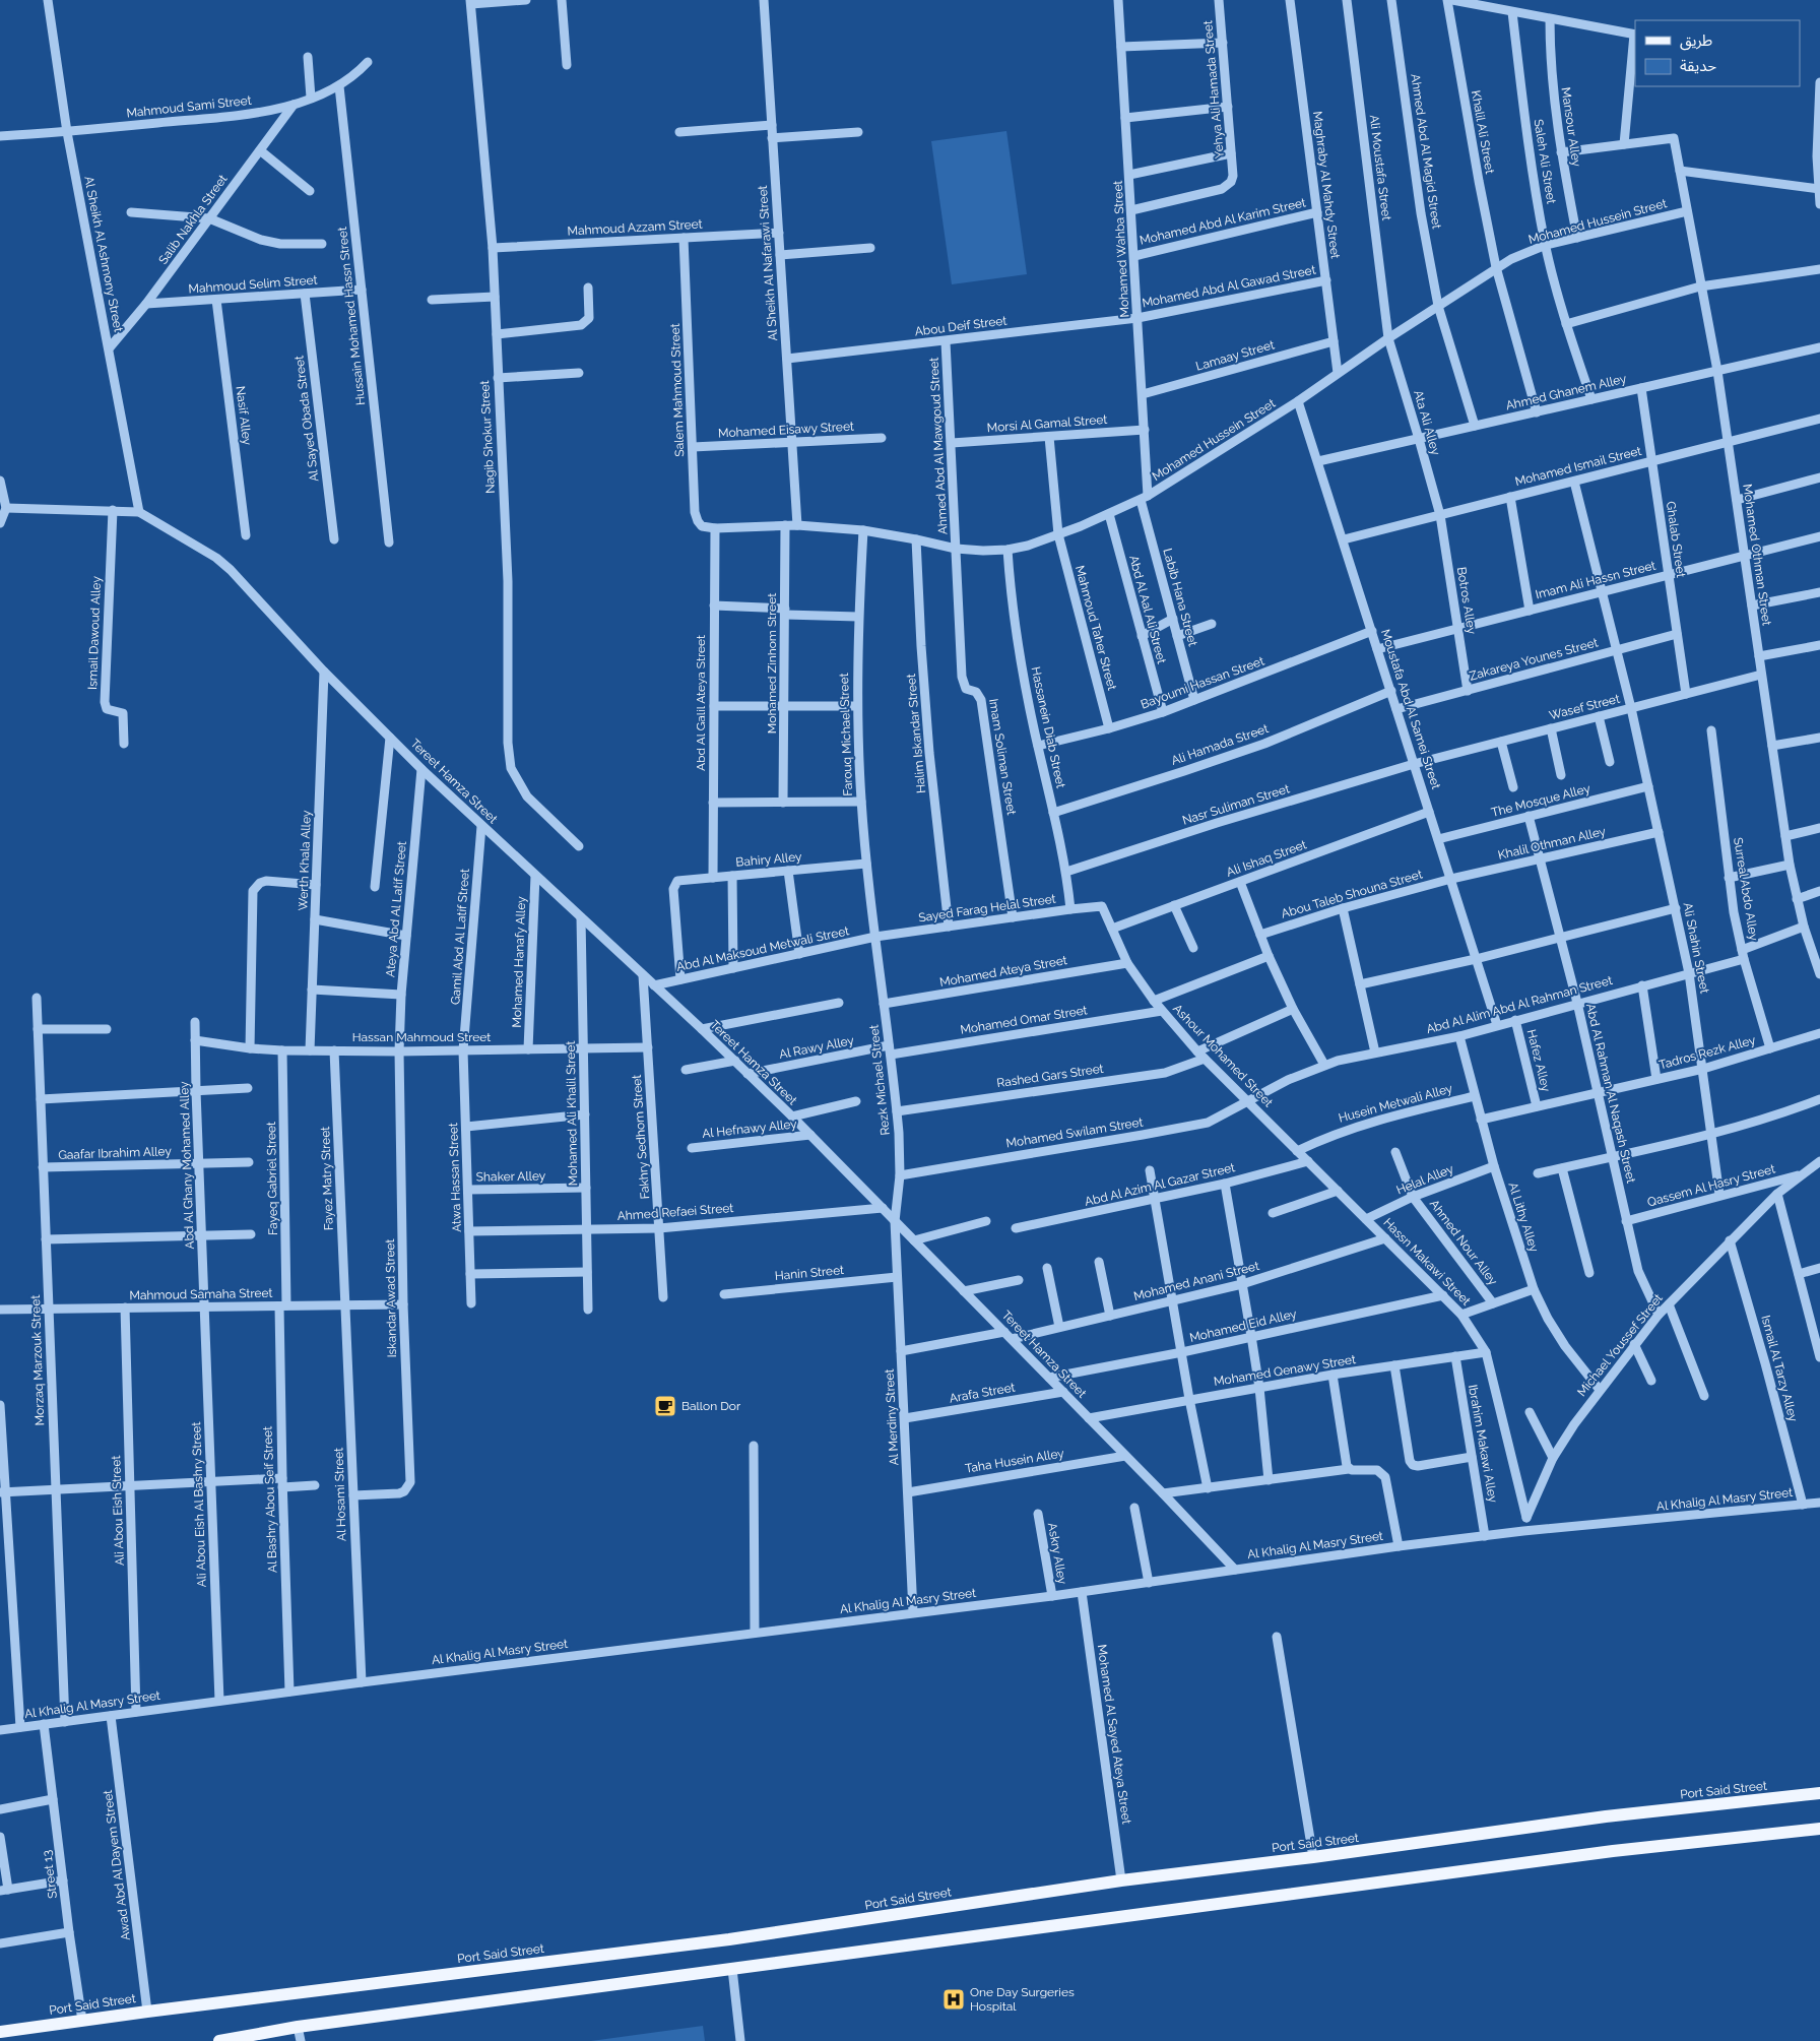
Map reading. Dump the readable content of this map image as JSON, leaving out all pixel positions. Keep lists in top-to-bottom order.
{
  "streets": {
    "main road": ["Port Said Street"],
    "street": [
      "Yehya Ali Hamada Street",
      "Mahmoud Sami Street",
      "Mansour Alley",
      "Khalil Ali Street",
      "Ahmed Abd Al Magid Street",
      "Saleh Ali Street",
      "Ali Moustafa Street",
      "Maghraby Al Mahdy Street",
      "Salib Nakhla Street",
      "Mohamed Abd Al Karim Street",
      "Mohamed Hussein Street",
      "Mahmoud Azzam Street",
      "Mohamed Wahba Street",
      "Al Sheikh Al Ashmony Street",
      "Al Sheikh Al Nafarawi Street",
      "Mahmoud Selim Street",
      "Mohamed Abd Al Gawad Street",
      "Hussain Mohamed Hassn Street",
      "Abou Deif Street",
      "Lamaay Street",
      "Salem Mahmoud Street",
      "Ahmed Ghanem Alley",
      "Nasif Alley",
      "Al Sayed Obada Street",
      "Ata Ali Alley",
      "Morsi Al Gamal Street",
      "Mohamed Eisawy Street",
      "Nagib Shokur Street",
      "Ahmed Abd Al Mawgoud Street",
      "Mohamed Ismail Street",
      "Ghalab Street",
      "Mohamed Othman Street",
      "Imam Ali Hassn Street",
      "Labib Hana Street",
      "Botros Alley",
      "Abd Al Aal Ali Street",
      "Mahmoud Taher Street",
      "Ismail Dawoud Alley",
      "Zakareya Younes Street",
      "Mohamed Zinhom Street",
      "Bayoumi Hassan Street",
      "Abd Al Galil Ateya Street",
      "Wasef Street",
      "Moustafa Abd Al Samei Street",
      "Hassanein Diab Street",
      "Halim Iskandar Street",
      "Farouq Michael Street",
      "Ali Hamada Street",
      "Imam Soliman Street",
      "Tereet Hamza Street",
      "The Mosque Alley",
      "Nasr Suliman Street",
      "Khalil Othman Alley",
      "Ali Ishaq Street",
      "Bahiry Alley",
      "Werth Khala Alley",
      "Surreal Abdo Alley",
      "Abou Taleb Shouna Street",
      "Sayed Farag Helal Street",
      "Ateya Abd Al Latif Street",
      "Gamil Abd Al Latif Street",
      "Ali Shahin Street",
      "Abd Al Maksoud Metwali Street",
      "Mohamed Hanafy Alley",
      "Mohamed Ateya Street",
      "Abd Al Alim Abd Al Rahman Street",
      "Mohamed Omar Street",
      "Hassan Mahmoud Street",
      "Al Rawy Alley",
      "Tadros Rezk Alley",
      "Ashour Mohamed Street",
      "Hafez Alley",
      "Rashed Gars Street",
      "Rezk Michael Street",
      "Abd Al Rahman Al Naqash Street",
      "Husein Metwali Alley",
      "Mohamed Ali Khalil Street",
      "Al Hefnawy Alley",
      "Mohamed Swilam Street",
      "Fakhry Sedhom Street",
      "Gaafar Ibrahim Alley",
      "Abd Al Ghany Mohamed Alley",
      "Shaker Alley",
      "Atwa Hassan Street",
      "Fayeq Gabriel Street",
      "Fayez Matry Street",
      "Helal Alley",
      "Abd Al Azim Al Gazar Street",
      "Qassem Al Hasry Street",
      "Ahmed Refaei Street",
      "Al Lithy Alley",
      "Ahmed Nour Alley",
      "Hassn Makawi Street",
      "Hanin Street",
      "Mohamed Anani Street",
      "Mahmoud Samaha Street",
      "Iskandar Awad Street",
      "Mohamed Eid Alley",
      "Michael Youssef Street",
      "Morzaq Marzouk Street",
      "Ismail Al Tarzy Alley",
      "Mohamed Qenawy Street",
      "Arafa Street",
      "Al Merdiny Street",
      "Ibrahim Makawi Alley",
      "Taha Husein Alley",
      "Al Hosami Street",
      "Al Bashry Abou Seif Street",
      "Al Khalig Al Masry Street",
      "Ali Abou Eish Al Bashry Street",
      "Ali Abou Eish Street",
      "Askry Alley",
      "Mohamed Al Sayed Ateya Street",
      "Awad Abd Al Dayem Street",
      "Street 13"
    ]
  },
  "crossings": [
    ["Yehya Ali Hamada Street", "Mohamed Wahba Street"],
    ["Mahmoud Sami Street", "Salib Nakhla Street"],
    ["Mahmoud Sami Street", "Al Sheikh Al Ashmony Street"],
    ["Mahmoud Sami Street", "Hussain Mohamed Hassn Street"],
    ["Mansour Alley", "Mohamed Hussein Street"],
    ["Khalil Ali Street", "Mohamed Hussein Street"],
    ["Khalil Ali Street", "Ahmed Ghanem Alley"],
    ["Ahmed Abd Al Magid Street", "Mohamed Hussein Street"],
    ["Ahmed Abd Al Magid Street", "Ahmed Ghanem Alley"],
    ["Saleh Ali Street", "Mohamed Hussein Street"],
    ["Saleh Ali Street", "Ahmed Ghanem Alley"],
    ["Ali Moustafa Street", "Mohamed Hussein Street"],
    ["Ali Moustafa Street", "Ata Ali Alley"],
    ["Maghraby Al Mahdy Street", "Mohamed Abd Al Karim Street"],
    ["Maghraby Al Mahdy Street", "Mohamed Hussein Street"],
    ["Maghraby Al Mahdy Street", "Mohamed Abd Al Gawad Street"],
    ["Maghraby Al Mahdy Street", "Lamaay Street"],
    ["Salib Nakhla Street", "Al Sheikh Al Ashmony Street"],
    ["Salib Nakhla Street", "Mahmoud Selim Street"],
    ["Mohamed Abd Al Karim Street", "Mohamed Wahba Street"],
    ["Mohamed Hussein Street", "Mohamed Wahba Street"],
    ["Mohamed Hussein Street", "Al Sheikh Al Nafarawi Street"],
    ["Mohamed Hussein Street", "Salem Mahmoud Street"],
    ["Mohamed Hussein Street", "Ata Ali Alley"],
    ["Mohamed Hussein Street", "Ahmed Abd Al Mawgoud Street"],
    ["Mohamed Hussein Street", "Mohamed Othman Street"],
    ["Mohamed Hussein Street", "Labib Hana Street"],
    ["Mohamed Hussein Street", "Abd Al Aal Ali Street"],
    ["Mohamed Hussein Street", "Mahmoud Taher Street"],
    ["Mohamed Hussein Street", "Mohamed Zinhom Street"],
    ["Mohamed Hussein Street", "Abd Al Galil Ateya Street"],
    ["Mohamed Hussein Street", "Moustafa Abd Al Samei Street"],
    ["Mohamed Hussein Street", "Hassanein Diab Street"],
    ["Mohamed Hussein Street", "Halim Iskandar Street"],
    ["Mohamed Hussein Street", "Farouq Michael Street"],
    ["Mohamed Hussein Street", "Imam Soliman Street"],
    ["Mahmoud Azzam Street", "Al Sheikh Al Nafarawi Street"],
    ["Mahmoud Azzam Street", "Salem Mahmoud Street"],
    ["Mahmoud Azzam Street", "Nagib Shokur Street"],
    ["Mohamed Wahba Street", "Mohamed Abd Al Gawad Street"],
    ["Mohamed Wahba Street", "Abou Deif Street"],
    ["Mohamed Wahba Street", "Lamaay Street"],
    ["Mohamed Wahba Street", "Morsi Al Gamal Street"],
    ["Mohamed Wahba Street", "Labib Hana Street"],
    ["Al Sheikh Al Ashmony Street", "Tereet Hamza Street"],
    ["Al Sheikh Al Nafarawi Street", "Abou Deif Street"],
    ["Al Sheikh Al Nafarawi Street", "Mohamed Eisawy Street"],
    ["Mahmoud Selim Street", "Hussain Mohamed Hassn Street"],
    ["Mahmoud Selim Street", "Nasif Alley"],
    ["Mahmoud Selim Street", "Al Sayed Obada Street"],
    ["Mohamed Abd Al Gawad Street", "Abou Deif Street"],
    ["Abou Deif Street", "Ahmed Abd Al Mawgoud Street"],
    ["Salem Mahmoud Street", "Mohamed Eisawy Street"],
    ["Salem Mahmoud Street", "Abd Al Galil Ateya Street"],
    ["Ahmed Ghanem Alley", "Ata Ali Alley"],
    ["Ahmed Ghanem Alley", "Ghalab Street"],
    ["Ahmed Ghanem Alley", "Mohamed Othman Street"],
    ["Ahmed Ghanem Alley", "Moustafa Abd Al Samei Street"],
    ["Ata Ali Alley", "Mohamed Ismail Street"],
    ["Ata Ali Alley", "Botros Alley"],
    ["Morsi Al Gamal Street", "Ahmed Abd Al Mawgoud Street"],
    ["Morsi Al Gamal Street", "Mahmoud Taher Street"],
    ["Ahmed Abd Al Mawgoud Street", "Imam Soliman Street"],
    ["Mohamed Ismail Street", "Ghalab Street"],
    ["Mohamed Ismail Street", "Mohamed Othman Street"],
    ["Mohamed Ismail Street", "Botros Alley"],
    ["Mohamed Ismail Street", "Moustafa Abd Al Samei Street"],
    ["Mohamed Ismail Street", "Ali Shahin Street"],
    ["Ghalab Street", "Imam Ali Hassn Street"],
    ["Ghalab Street", "Zakareya Younes Street"],
    ["Ghalab Street", "Wasef Street"],
    ["Mohamed Othman Street", "Imam Ali Hassn Street"],
    ["Mohamed Othman Street", "Wasef Street"],
    ["Imam Ali Hassn Street", "Botros Alley"],
    ["Imam Ali Hassn Street", "Moustafa Abd Al Samei Street"],
    ["Imam Ali Hassn Street", "Ali Shahin Street"],
    ["Labib Hana Street", "Bayoumi Hassan Street"],
    ["Botros Alley", "Zakareya Younes Street"],
    ["Abd Al Aal Ali Street", "Bayoumi Hassan Street"],
    ["Mahmoud Taher Street", "Bayoumi Hassan Street"],
    ["Zakareya Younes Street", "Moustafa Abd Al Samei Street"],
    ["Zakareya Younes Street", "Ali Shahin Street"],
    ["Bayoumi Hassan Street", "Moustafa Abd Al Samei Street"],
    ["Bayoumi Hassan Street", "Hassanein Diab Street"],
    ["Abd Al Galil Ateya Street", "Bahiry Alley"],
    ["Wasef Street", "Moustafa Abd Al Samei Street"],
    ["Wasef Street", "Nasr Suliman Street"],
    ["Wasef Street", "Ali Shahin Street"],
    ["Moustafa Abd Al Samei Street", "Ali Hamada Street"],
    ["Moustafa Abd Al Samei Street", "The Mosque Alley"],
    ["Moustafa Abd Al Samei Street", "Nasr Suliman Street"],
    ["Moustafa Abd Al Samei Street", "Khalil Othman Alley"],
    ["Moustafa Abd Al Samei Street", "Ali Ishaq Street"],
    ["Moustafa Abd Al Samei Street", "Abou Taleb Shouna Street"],
    ["Moustafa Abd Al Samei Street", "Abd Al Alim Abd Al Rahman Street"],
    ["Hassanein Diab Street", "Ali Hamada Street"],
    ["Hassanein Diab Street", "Nasr Suliman Street"],
    ["Hassanein Diab Street", "Sayed Farag Helal Street"],
    ["Halim Iskandar Street", "Sayed Farag Helal Street"],
    ["Farouq Michael Street", "Bahiry Alley"],
    ["Farouq Michael Street", "Sayed Farag Helal Street"],
    ["Farouq Michael Street", "Abd Al Maksoud Metwali Street"],
    ["Farouq Michael Street", "Rezk Michael Street"],
    ["Imam Soliman Street", "Sayed Farag Helal Street"],
    ["Tereet Hamza Street", "Werth Khala Alley"],
    ["Tereet Hamza Street", "Ateya Abd Al Latif Street"],
    ["Tereet Hamza Street", "Gamil Abd Al Latif Street"],
    ["Tereet Hamza Street", "Abd Al Maksoud Metwali Street"],
    ["Tereet Hamza Street", "Mohamed Hanafy Alley"],
    ["Tereet Hamza Street", "Al Rawy Alley"],
    ["Tereet Hamza Street", "Rezk Michael Street"],
    ["Tereet Hamza Street", "Mohamed Ali Khalil Street"],
    ["Tereet Hamza Street", "Al Hefnawy Alley"],
    ["Tereet Hamza Street", "Fakhry Sedhom Street"],
    ["Tereet Hamza Street", "Ahmed Refaei Street"],
    ["Tereet Hamza Street", "Mohamed Anani Street"],
    ["Tereet Hamza Street", "Mohamed Eid Alley"],
    ["Tereet Hamza Street", "Mohamed Qenawy Street"],
    ["Tereet Hamza Street", "Arafa Street"],
    ["Tereet Hamza Street", "Al Merdiny Street"],
    ["Tereet Hamza Street", "Taha Husein Alley"],
    ["Tereet Hamza Street", "Al Khalig Al Masry Street"],
    ["The Mosque Alley", "Ali Shahin Street"],
    ["The Mosque Alley", "Abd Al Rahman Al Naqash Street"],
    ["Khalil Othman Alley", "Abou Taleb Shouna Street"],
    ["Khalil Othman Alley", "Ali Shahin Street"],
    ["Khalil Othman Alley", "Abd Al Rahman Al Naqash Street"],
    ["Ali Ishaq Street", "Ashour Mohamed Street"],
    ["Bahiry Alley", "Abd Al Maksoud Metwali Street"],
    ["Werth Khala Alley", "Hassan Mahmoud Street"],
    ["Surreal Abdo Alley", "Abd Al Alim Abd Al Rahman Street"],
    ["Surreal Abdo Alley", "Tadros Rezk Alley"],
    ["Sayed Farag Helal Street", "Abd Al Maksoud Metwali Street"],
    ["Sayed Farag Helal Street", "Ashour Mohamed Street"],
    ["Sayed Farag Helal Street", "Rezk Michael Street"],
    ["Ateya Abd Al Latif Street", "Hassan Mahmoud Street"],
    ["Ateya Abd Al Latif Street", "Iskandar Awad Street"],
    ["Gamil Abd Al Latif Street", "Hassan Mahmoud Street"],
    ["Gamil Abd Al Latif Street", "Atwa Hassan Street"],
    ["Ali Shahin Street", "Abd Al Alim Abd Al Rahman Street"],
    ["Ali Shahin Street", "Tadros Rezk Alley"],
    ["Ali Shahin Street", "Qassem Al Hasry Street"],
    ["Abd Al Maksoud Metwali Street", "Rezk Michael Street"],
    ["Mohamed Hanafy Alley", "Hassan Mahmoud Street"],
    ["Mohamed Ateya Street", "Ashour Mohamed Street"],
    ["Mohamed Ateya Street", "Rezk Michael Street"],
    ["Abd Al Alim Abd Al Rahman Street", "Ashour Mohamed Street"],
    ["Abd Al Alim Abd Al Rahman Street", "Hafez Alley"],
    ["Abd Al Alim Abd Al Rahman Street", "Abd Al Rahman Al Naqash Street"],
    ["Abd Al Alim Abd Al Rahman Street", "Mohamed Swilam Street"],
    ["Abd Al Alim Abd Al Rahman Street", "Al Lithy Alley"],
    ["Mohamed Omar Street", "Al Rawy Alley"],
    ["Mohamed Omar Street", "Ashour Mohamed Street"],
    ["Mohamed Omar Street", "Rezk Michael Street"],
    ["Hassan Mahmoud Street", "Mohamed Ali Khalil Street"],
    ["Hassan Mahmoud Street", "Fakhry Sedhom Street"],
    ["Hassan Mahmoud Street", "Abd Al Ghany Mohamed Alley"],
    ["Hassan Mahmoud Street", "Atwa Hassan Street"],
    ["Hassan Mahmoud Street", "Fayeq Gabriel Street"],
    ["Hassan Mahmoud Street", "Fayez Matry Street"],
    ["Hassan Mahmoud Street", "Iskandar Awad Street"],
    ["Al Rawy Alley", "Rezk Michael Street"],
    ["Tadros Rezk Alley", "Hafez Alley"],
    ["Tadros Rezk Alley", "Abd Al Rahman Al Naqash Street"],
    ["Tadros Rezk Alley", "Al Lithy Alley"],
    ["Ashour Mohamed Street", "Rashed Gars Street"],
    ["Ashour Mohamed Street", "Husein Metwali Alley"],
    ["Ashour Mohamed Street", "Mohamed Swilam Street"],
    ["Ashour Mohamed Street", "Abd Al Azim Al Gazar Street"],
    ["Ashour Mohamed Street", "Hassn Makawi Street"],
    ["Rashed Gars Street", "Rezk Michael Street"],
    ["Rezk Michael Street", "Mohamed Swilam Street"],
    ["Rezk Michael Street", "Al Merdiny Street"],
    ["Abd Al Rahman Al Naqash Street", "Qassem Al Hasry Street"],
    ["Abd Al Rahman Al Naqash Street", "Michael Youssef Street"],
    ["Husein Metwali Alley", "Al Lithy Alley"],
    ["Mohamed Ali Khalil Street", "Shaker Alley"],
    ["Mohamed Ali Khalil Street", "Ahmed Refaei Street"],
    ["Fakhry Sedhom Street", "Ahmed Refaei Street"],
    ["Gaafar Ibrahim Alley", "Abd Al Ghany Mohamed Alley"],
    ["Gaafar Ibrahim Alley", "Morzaq Marzouk Street"],
    ["Abd Al Ghany Mohamed Alley", "Mahmoud Samaha Street"],
    ["Abd Al Ghany Mohamed Alley", "Ali Abou Eish Al Bashry Street"],
    ["Shaker Alley", "Atwa Hassan Street"],
    ["Atwa Hassan Street", "Ahmed Refaei Street"],
    ["Fayeq Gabriel Street", "Mahmoud Samaha Street"],
    ["Fayeq Gabriel Street", "Al Bashry Abou Seif Street"],
    ["Fayez Matry Street", "Mahmoud Samaha Street"],
    ["Fayez Matry Street", "Al Hosami Street"],
    ["Helal Alley", "Al Lithy Alley"],
    ["Helal Alley", "Ahmed Nour Alley"],
    ["Helal Alley", "Hassn Makawi Street"],
    ["Abd Al Azim Al Gazar Street", "Hassn Makawi Street"],
    ["Qassem Al Hasry Street", "Michael Youssef Street"],
    ["Al Lithy Alley", "Michael Youssef Street"],
    ["Hassn Makawi Street", "Mohamed Anani Street"],
    ["Hassn Makawi Street", "Mohamed Eid Alley"],
    ["Hassn Makawi Street", "Michael Youssef Street"],
    ["Hassn Makawi Street", "Mohamed Qenawy Street"],
    ["Hanin Street", "Al Merdiny Street"],
    ["Mahmoud Samaha Street", "Iskandar Awad Street"],
    ["Mahmoud Samaha Street", "Morzaq Marzouk Street"],
    ["Mahmoud Samaha Street", "Al Hosami Street"],
    ["Mahmoud Samaha Street", "Al Bashry Abou Seif Street"],
    ["Mahmoud Samaha Street", "Ali Abou Eish Al Bashry Street"],
    ["Mahmoud Samaha Street", "Ali Abou Eish Street"],
    ["Iskandar Awad Street", "Al Hosami Street"],
    ["Michael Youssef Street", "Ismail Al Tarzy Alley"],
    ["Michael Youssef Street", "Al Khalig Al Masry Street"],
    ["Morzaq Marzouk Street", "Al Khalig Al Masry Street"],
    ["Ismail Al Tarzy Alley", "Al Khalig Al Masry Street"],
    ["Mohamed Qenawy Street", "Ibrahim Makawi Alley"],
    ["Arafa Street", "Al Merdiny Street"],
    ["Al Merdiny Street", "Taha Husein Alley"],
    ["Al Merdiny Street", "Al Khalig Al Masry Street"],
    ["Ibrahim Makawi Alley", "Al Khalig Al Masry Street"],
    ["Al Hosami Street", "Al Khalig Al Masry Street"],
    ["Al Bashry Abou Seif Street", "Al Khalig Al Masry Street"],
    ["Al Khalig Al Masry Street", "Ali Abou Eish Al Bashry Street"],
    ["Al Khalig Al Masry Street", "Ali Abou Eish Street"],
    ["Al Khalig Al Masry Street", "Askry Alley"],
    ["Al Khalig Al Masry Street", "Mohamed Al Sayed Ateya Street"],
    ["Al Khalig Al Masry Street", "Awad Abd Al Dayem Street"],
    ["Al Khalig Al Masry Street", "Street 13"],
    ["Mohamed Al Sayed Ateya Street", "Port Said Street"],
    ["Port Said Street", "Awad Abd Al Dayem Street"],
    ["Port Said Street", "Street 13"]
  ],
  "places": {
    "cafe": ["Ballon Dor"],
    "hospital": ["One Day Surgeries Hospital"]
  },
  "legend": ["طريق", "حديقة"]
}
